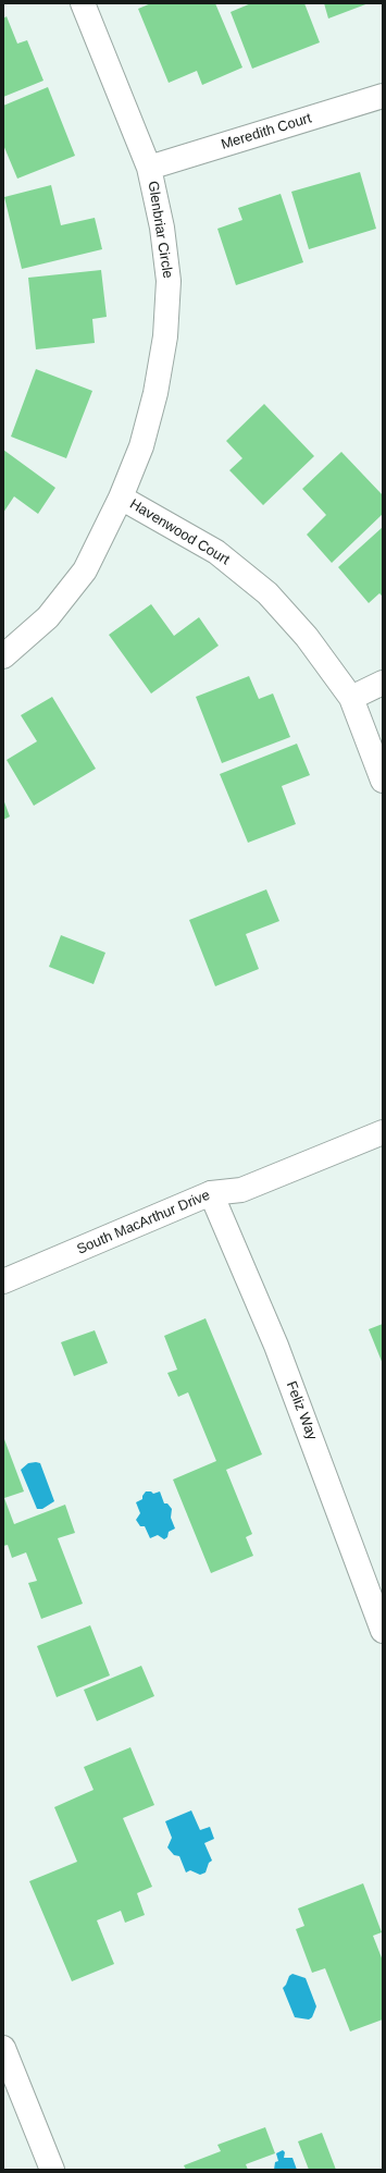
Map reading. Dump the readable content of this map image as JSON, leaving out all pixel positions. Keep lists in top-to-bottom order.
{
  "streets": {
    "street": [
      "Meredith Court",
      "Glenbriar Circle",
      "Havenwood Court",
      "South MacArthur Drive",
      "Feliz Way"
    ]
  },
  "crossings": [
    ["Meredith Court", "Glenbriar Circle"],
    ["Glenbriar Circle", "Havenwood Court"],
    ["South MacArthur Drive", "Feliz Way"]
  ]
}
